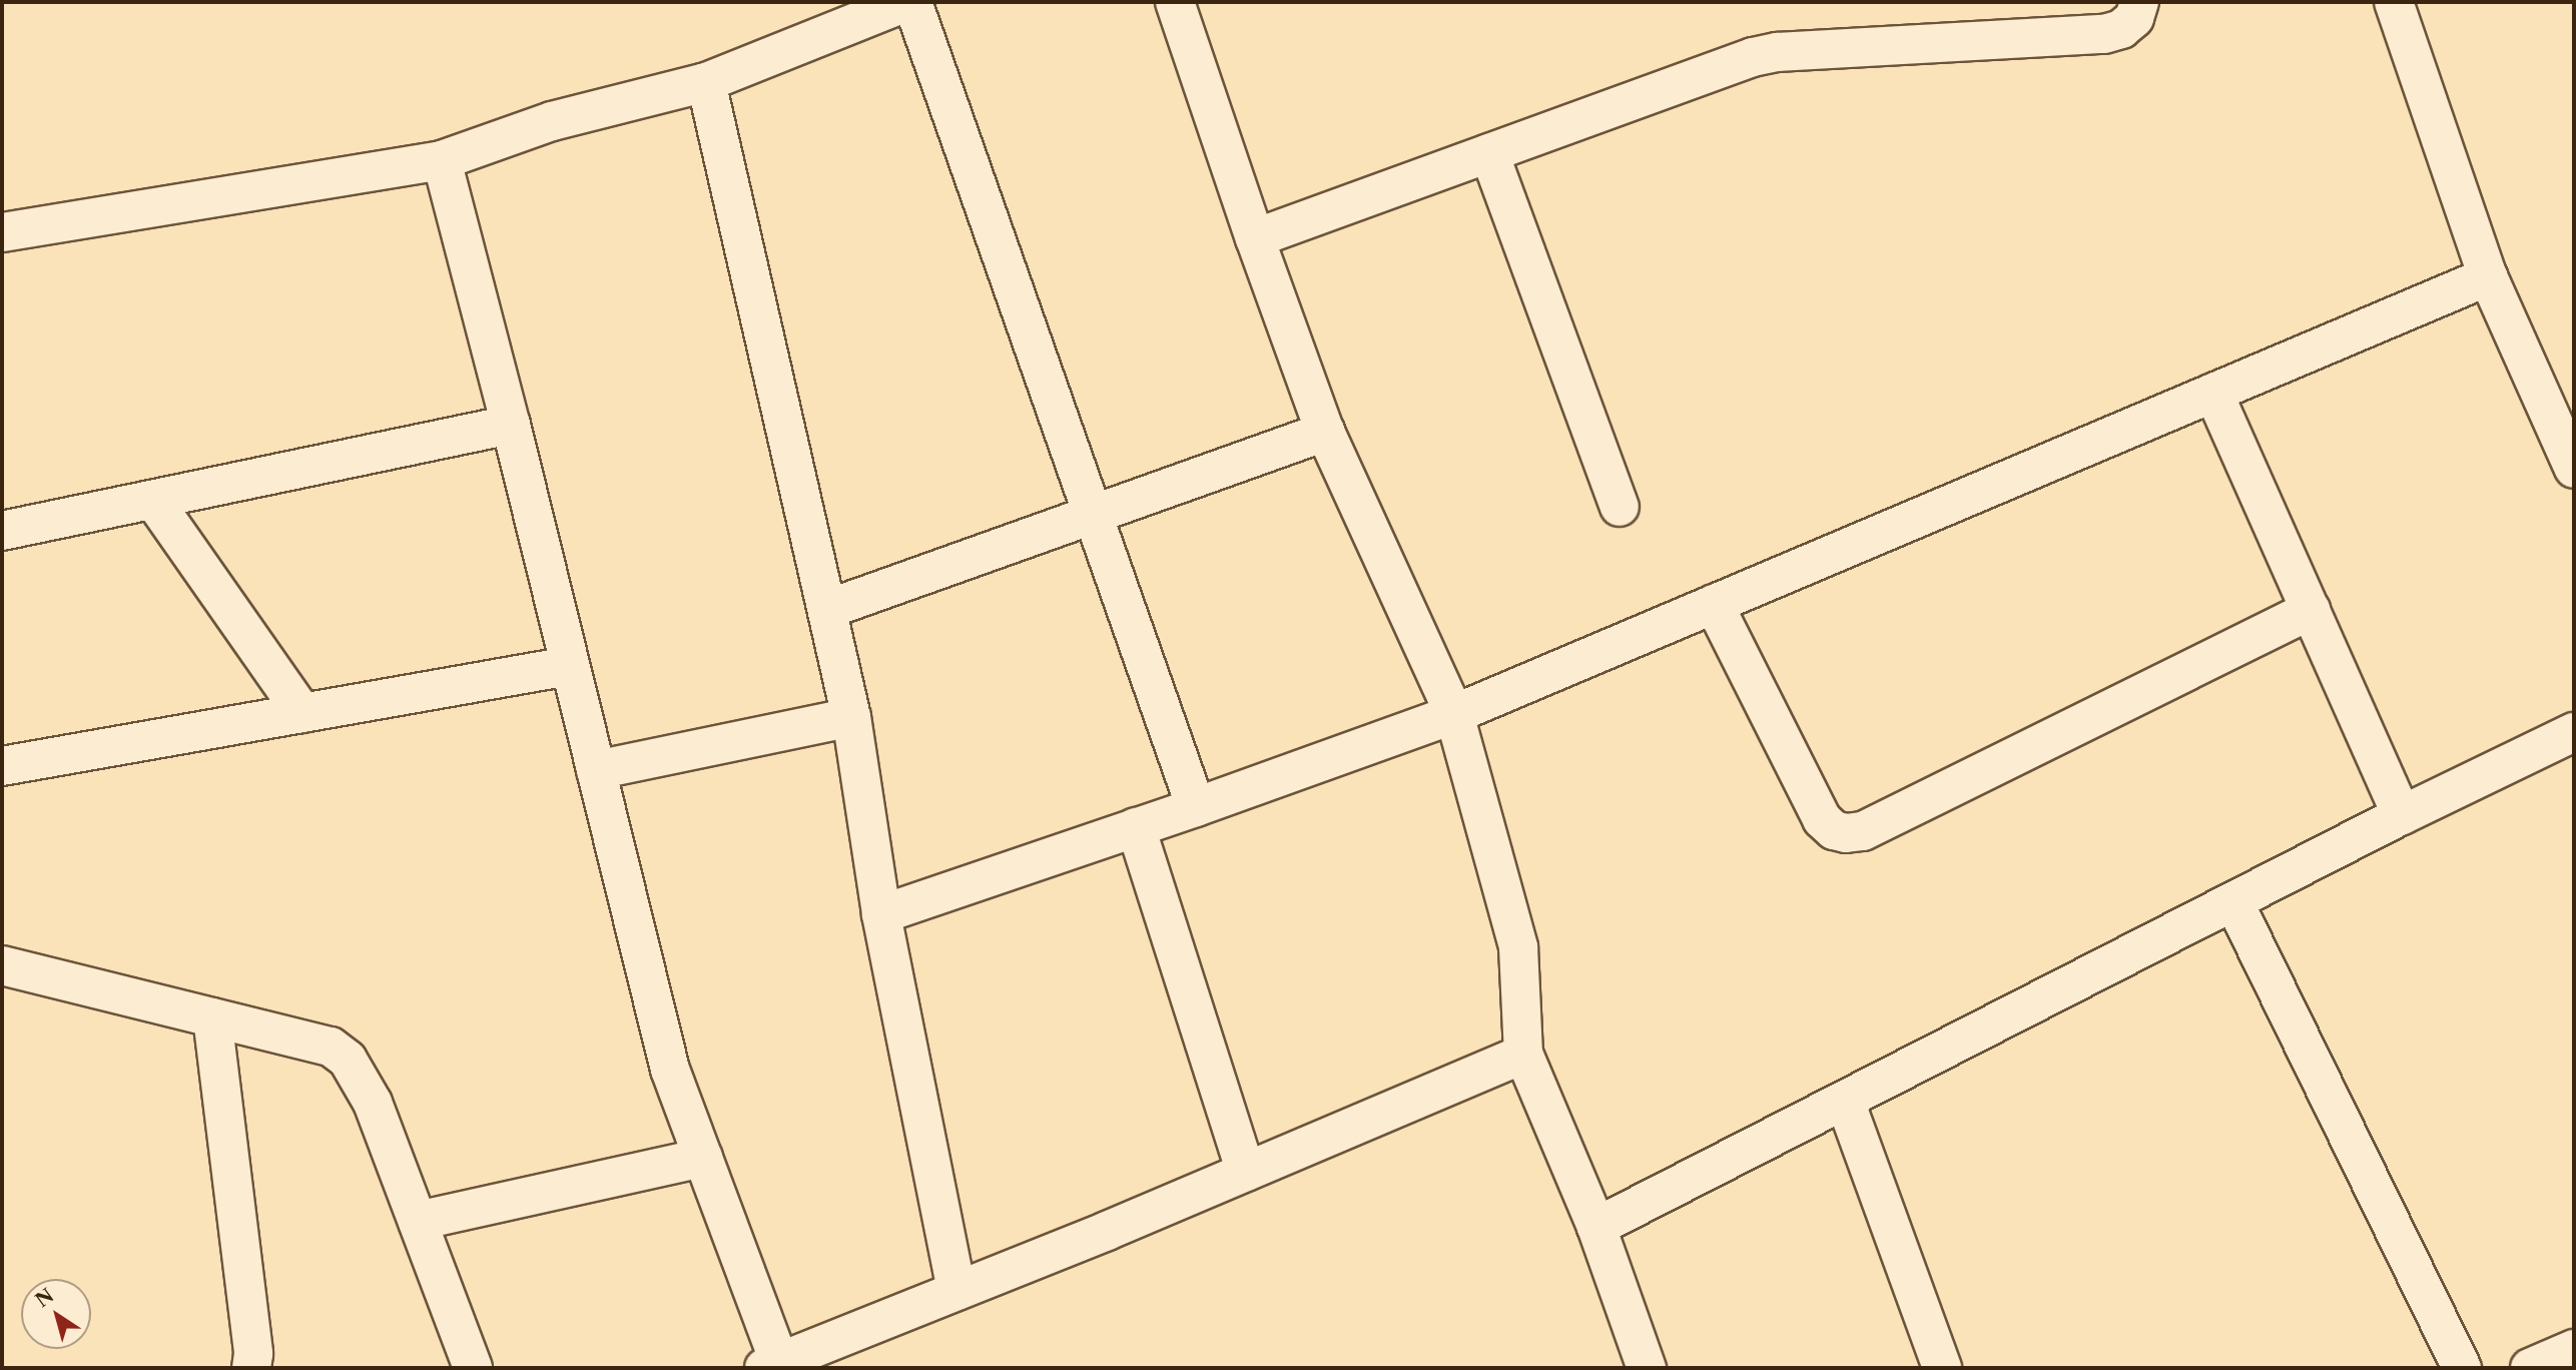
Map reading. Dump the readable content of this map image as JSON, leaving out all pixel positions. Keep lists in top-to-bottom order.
{
  "north": "top left"
}
